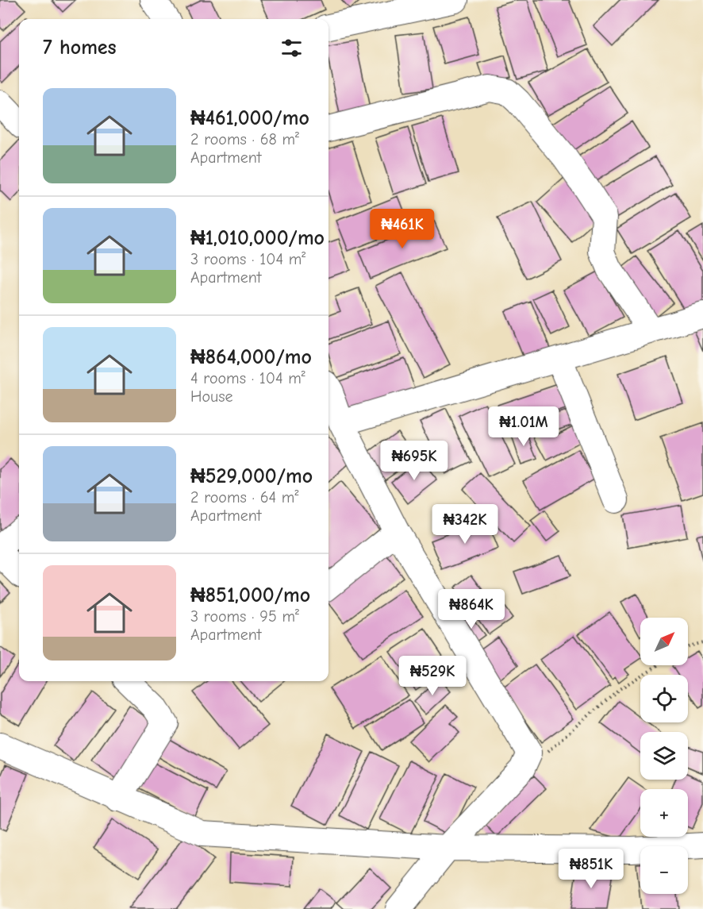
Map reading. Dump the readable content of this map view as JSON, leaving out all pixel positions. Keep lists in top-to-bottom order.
{
  "north": "top right",
  "page": {
    "heading": "7 homes",
    "list": [
      {
        "name": "₦461,000/mo",
        "note": "2 rooms · 68 m² · Apartment"
      },
      {
        "name": "₦1,010,000/mo",
        "note": "3 rooms · 104 m² · Apartment"
      },
      {
        "name": "₦864,000/mo",
        "note": "4 rooms · 104 m² · House"
      },
      {
        "name": "₦529,000/mo",
        "note": "2 rooms · 64 m² · Apartment"
      },
      {
        "name": "₦851,000/mo",
        "note": "3 rooms · 95 m² · Apartment"
      }
    ],
    "price": [
      "₦461K",
      "₦1.01M",
      "₦695K",
      "₦342K",
      "₦864K",
      "₦529K",
      "₦851K"
    ],
    "map_buttons": ["+", "−"]
  }
}
